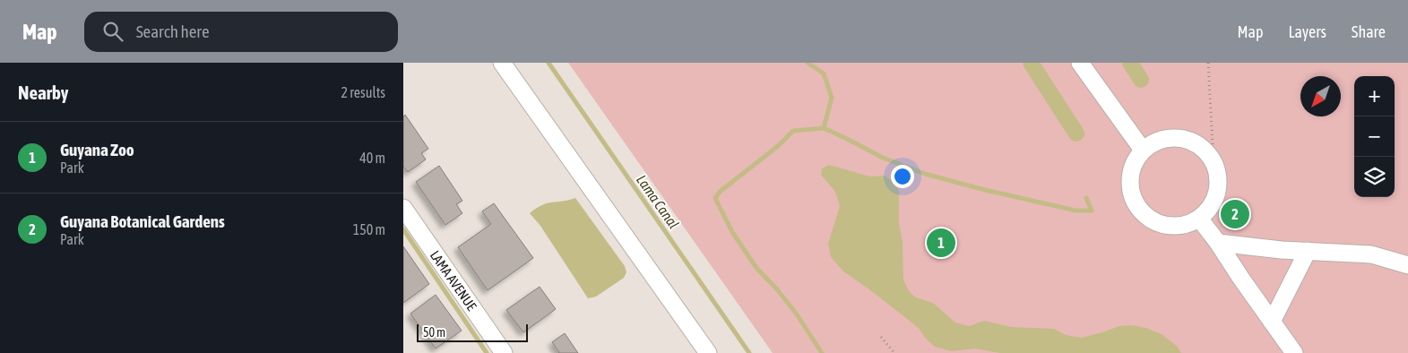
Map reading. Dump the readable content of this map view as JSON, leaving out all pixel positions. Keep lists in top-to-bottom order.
{
  "streets": {
    "street": ["LAMA AVENUE"]
  },
  "water": ["Lama Canal"],
  "scale_bar": "50 m",
  "north": "bottom left",
  "page": {
    "header": "Map",
    "search": "Search here",
    "nav": ["Map", "Layers", "Share"],
    "heading": ["Nearby", "2 results"],
    "map_buttons": ["+", "−"],
    "list": [
      {
        "mark": "1",
        "name": "Guyana Zoo",
        "note": "Park",
        "value": "40 m"
      },
      {
        "mark": "2",
        "name": "Guyana Botanical Gardens",
        "note": "Park",
        "value": "150 m"
      }
    ],
    "pins": ["2", "1"],
    "scale": "50 m"
  }
}
